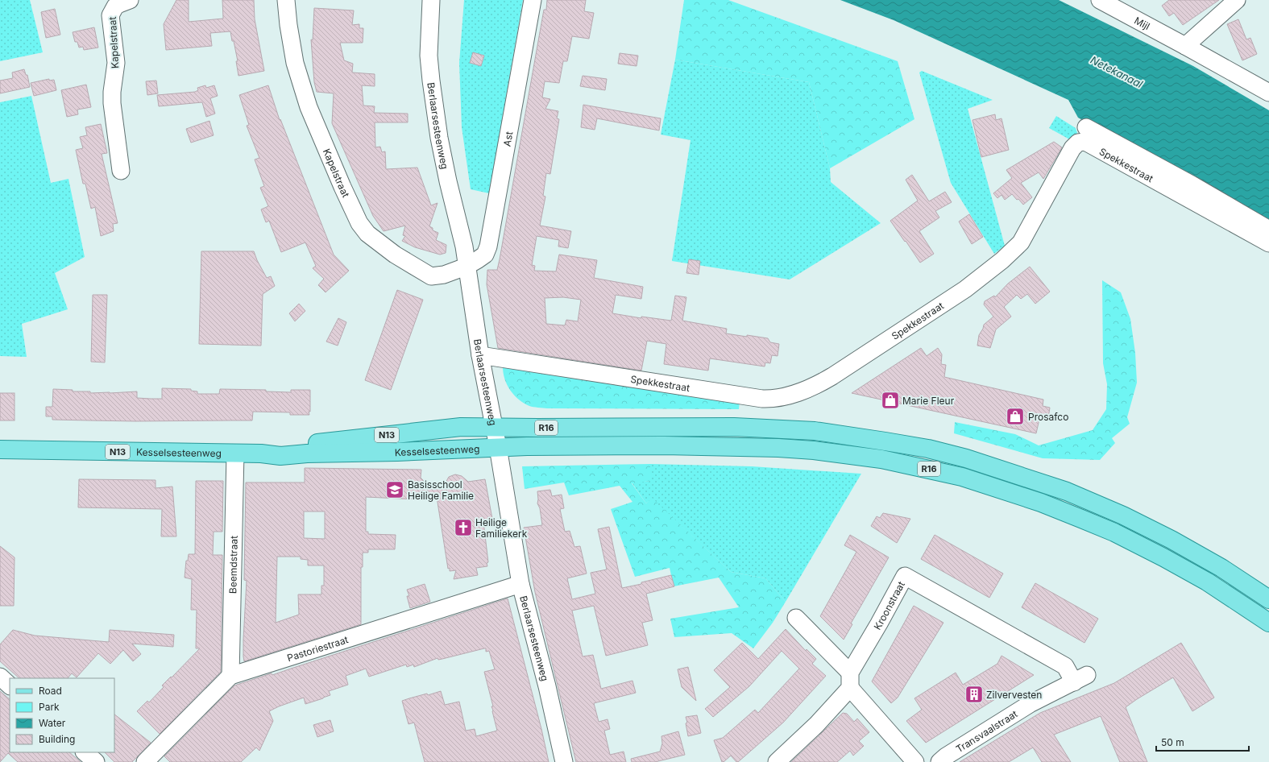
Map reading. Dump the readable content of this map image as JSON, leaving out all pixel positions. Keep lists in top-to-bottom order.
{
  "streets": {
    "main road": ["R16", "N13", "Kesselsesteenweg"],
    "street": [
      "Mijl",
      "Kapelstraat",
      "Berlaarsesteenweg",
      "Ast",
      "Spekkestraat",
      "Beemdstraat",
      "Kroonstraat",
      "Pastoriestraat",
      "Transvaalstraat"
    ]
  },
  "crossings": [
    ["Kapelstraat", "Berlaarsesteenweg"],
    ["Kapelstraat", "Ast"],
    ["Berlaarsesteenweg", "Ast"],
    ["Berlaarsesteenweg", "Spekkestraat"],
    ["Berlaarsesteenweg", "R16"],
    ["Berlaarsesteenweg", "Kesselsesteenweg"],
    ["Berlaarsesteenweg", "Pastoriestraat"],
    ["R16", "Kesselsesteenweg"],
    ["Kesselsesteenweg", "Beemdstraat"],
    ["Beemdstraat", "Pastoriestraat"],
    ["Kroonstraat", "Transvaalstraat"]
  ],
  "water": ["Netekanaal"],
  "places": {
    "shop": ["Marie Fleur", "Prosafco"],
    "school or university": ["Basisschool Heilige Familie"],
    "church": ["Heilige Familiekerk"],
    "building": ["Zilvervesten"]
  },
  "legend": [
    "Road",
    "Park",
    "Water",
    "Building"
  ],
  "scale_bar": "50 m"
}
